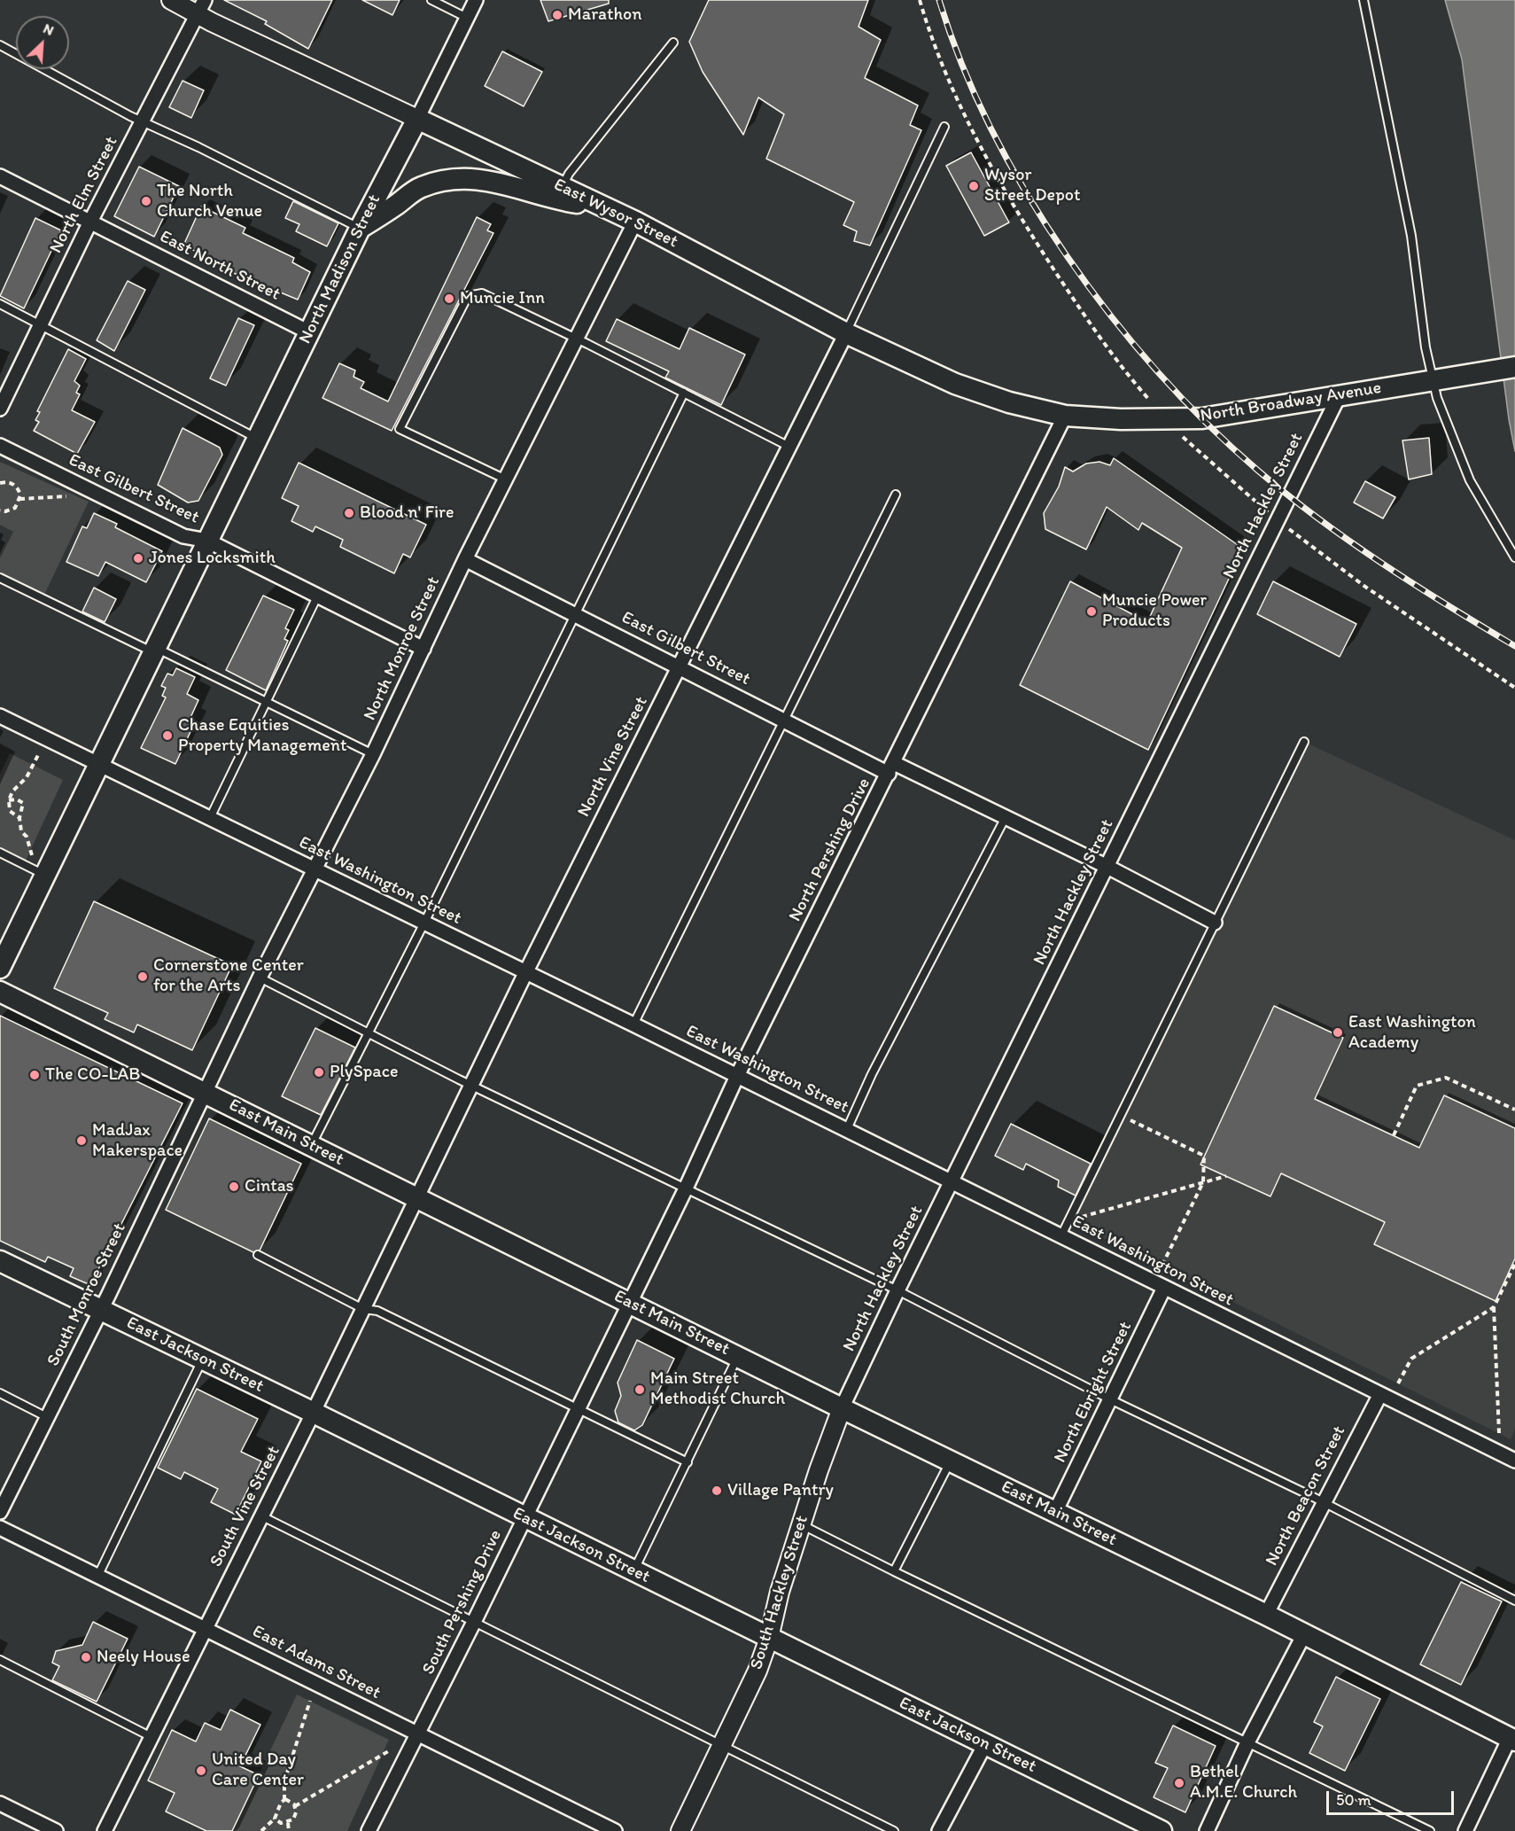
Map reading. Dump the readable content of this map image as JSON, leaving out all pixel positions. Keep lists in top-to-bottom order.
{
  "streets": {
    "main road": [
      "East Wysor Street",
      "North Madison Street",
      "North Broadway Avenue",
      "East Main Street",
      "East Jackson Street"
    ],
    "street": [
      "North Elm Street",
      "East North Street",
      "East Gilbert Street",
      "North Hackley Street",
      "North Monroe Street",
      "North Vine Street",
      "North Pershing Drive",
      "East Washington Street",
      "South Monroe Street",
      "North Ebright Street",
      "North Beacon Street",
      "South Vine Street",
      "South Hackley Street",
      "South Pershing Drive",
      "East Adams Street"
    ]
  },
  "crossings": [
    ["North Elm Street", "East Wysor Street"],
    ["North Elm Street", "East North Street"],
    ["East Wysor Street", "North Madison Street"],
    ["East Wysor Street", "North Broadway Avenue"],
    ["East Wysor Street", "North Monroe Street"],
    ["East Wysor Street", "North Vine Street"],
    ["East Wysor Street", "North Pershing Drive"],
    ["East North Street", "North Madison Street"],
    ["North Madison Street", "East Gilbert Street"],
    ["North Madison Street", "East Washington Street"],
    ["North Broadway Avenue", "North Hackley Street"],
    ["North Broadway Avenue", "North Pershing Drive"],
    ["East Gilbert Street", "North Hackley Street"],
    ["East Gilbert Street", "North Monroe Street"],
    ["East Gilbert Street", "North Vine Street"],
    ["East Gilbert Street", "North Pershing Drive"],
    ["North Hackley Street", "East Washington Street"],
    ["North Hackley Street", "East Main Street"],
    ["North Hackley Street", "South Hackley Street"],
    ["North Monroe Street", "East Washington Street"],
    ["North Monroe Street", "East Main Street"],
    ["North Monroe Street", "South Monroe Street"],
    ["North Vine Street", "East Washington Street"],
    ["North Vine Street", "East Main Street"],
    ["North Vine Street", "South Vine Street"],
    ["North Pershing Drive", "East Washington Street"],
    ["North Pershing Drive", "East Main Street"],
    ["North Pershing Drive", "South Pershing Drive"],
    ["East Washington Street", "North Ebright Street"],
    ["East Washington Street", "North Beacon Street"],
    ["East Main Street", "South Monroe Street"],
    ["East Main Street", "North Ebright Street"],
    ["East Main Street", "North Beacon Street"],
    ["East Main Street", "South Vine Street"],
    ["East Main Street", "South Hackley Street"],
    ["East Main Street", "South Pershing Drive"],
    ["South Monroe Street", "East Jackson Street"],
    ["East Jackson Street", "South Vine Street"],
    ["East Jackson Street", "South Hackley Street"],
    ["East Jackson Street", "South Pershing Drive"],
    ["South Vine Street", "East Adams Street"],
    ["South Pershing Drive", "East Adams Street"]
  ],
  "places": [
    "Marathon",
    "Wysor Street Depot",
    "The North Church Venue",
    "Muncie Inn",
    "Blood n' Fire",
    "Jones Locksmith",
    "Muncie Power Products",
    "Chase Equities Property Management",
    "Cornerstone Center for the Arts",
    "East Washington Academy",
    "PlySpace",
    "The CO-LAB",
    "MadJax Makerspace",
    "Cintas",
    "Main Street Methodist Church",
    "Village Pantry",
    "Neely House",
    "United Day Care Center",
    "Bethel A.M.E. Church"
  ],
  "scale_bar": "50 m",
  "north": "top right"
}
